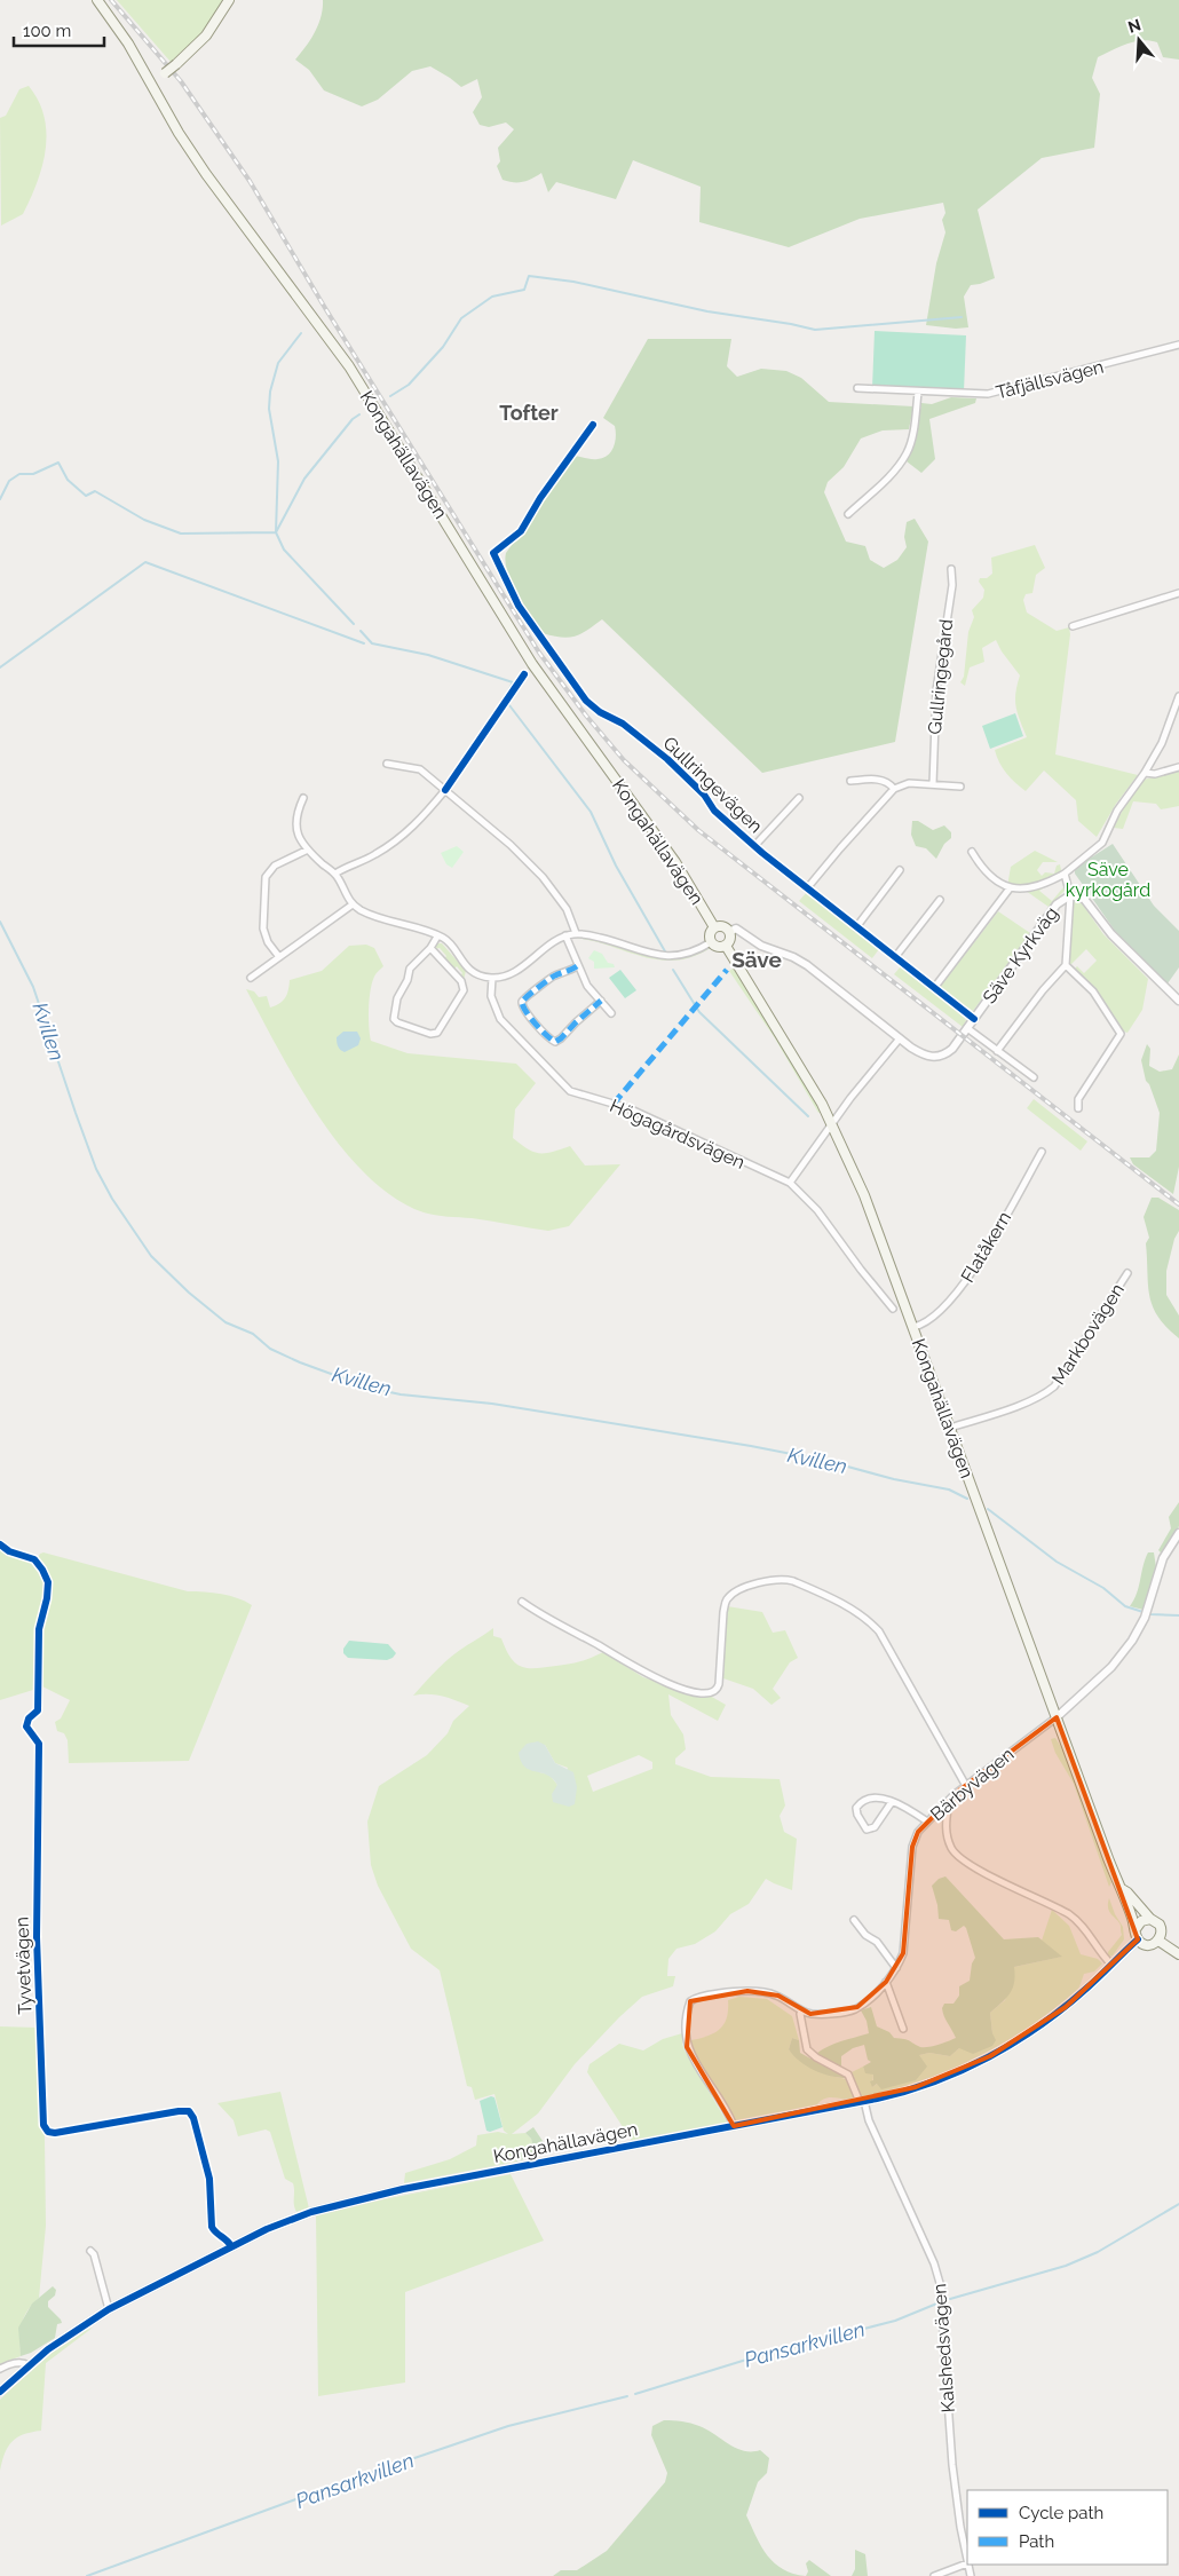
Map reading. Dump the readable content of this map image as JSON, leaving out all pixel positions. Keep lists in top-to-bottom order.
{
  "streets": {
    "main road": ["Kongahällavägen"],
    "street": [
      "Tåfjällsvägen",
      "Gullringegård",
      "Gullringevägen",
      "Säve Kyrkväg",
      "Högagårdsvägen",
      "Flatåkern",
      "Markbovägen",
      "Bärbyvägen",
      "Tyvetvägen",
      "Kalshedsvägen"
    ]
  },
  "crossings": [
    ["Kongahällavägen", "Flatåkern"],
    ["Kongahällavägen", "Markbovägen"],
    ["Kongahällavägen", "Bärbyvägen"],
    ["Kongahällavägen", "Tyvetvägen"],
    ["Kongahällavägen", "Kalshedsvägen"],
    ["Gullringevägen", "Säve Kyrkväg"]
  ],
  "districts": ["Tofter", "Säve"],
  "water": ["Kvillen", "Pansarkvillen"],
  "parks": ["Säve kyrkogård"],
  "legend": ["Cycle path", "Path"],
  "scale_bar": "100 m",
  "north": "top"
}
